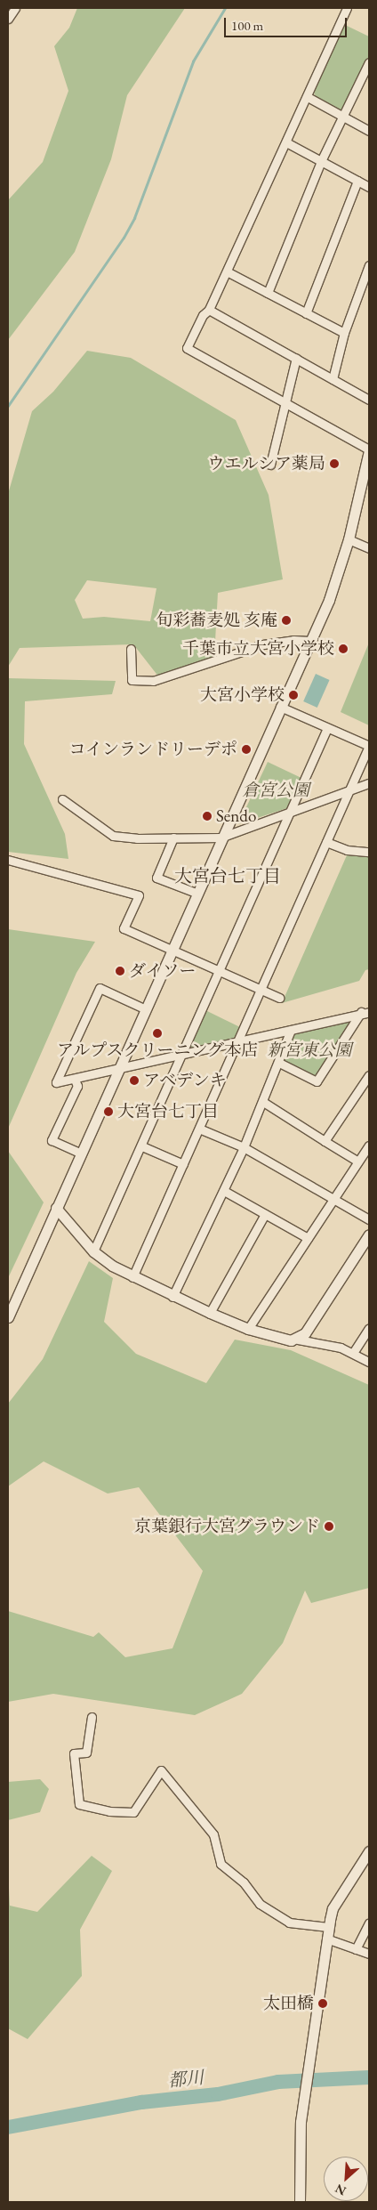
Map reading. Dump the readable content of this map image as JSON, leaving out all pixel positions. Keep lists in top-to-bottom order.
{
  "districts": ["大宮台七丁目"],
  "water": ["都川"],
  "parks": ["倉宮公園", "新宮東公園"],
  "places": [
    "ウエルシア薬局",
    "旬彩蕎麦処 亥庵",
    "千葉市立大宮小学校",
    "大宮小学校",
    "コインランドリーデポ",
    "Sendo",
    "ダイソー",
    "アルプスクリーニング本店",
    "アベデンキ",
    "大宮台七丁目",
    "京葉銀行大宮グラウンド",
    "太田橋"
  ],
  "scale_bar": "100 m",
  "north": "bottom left"
}
